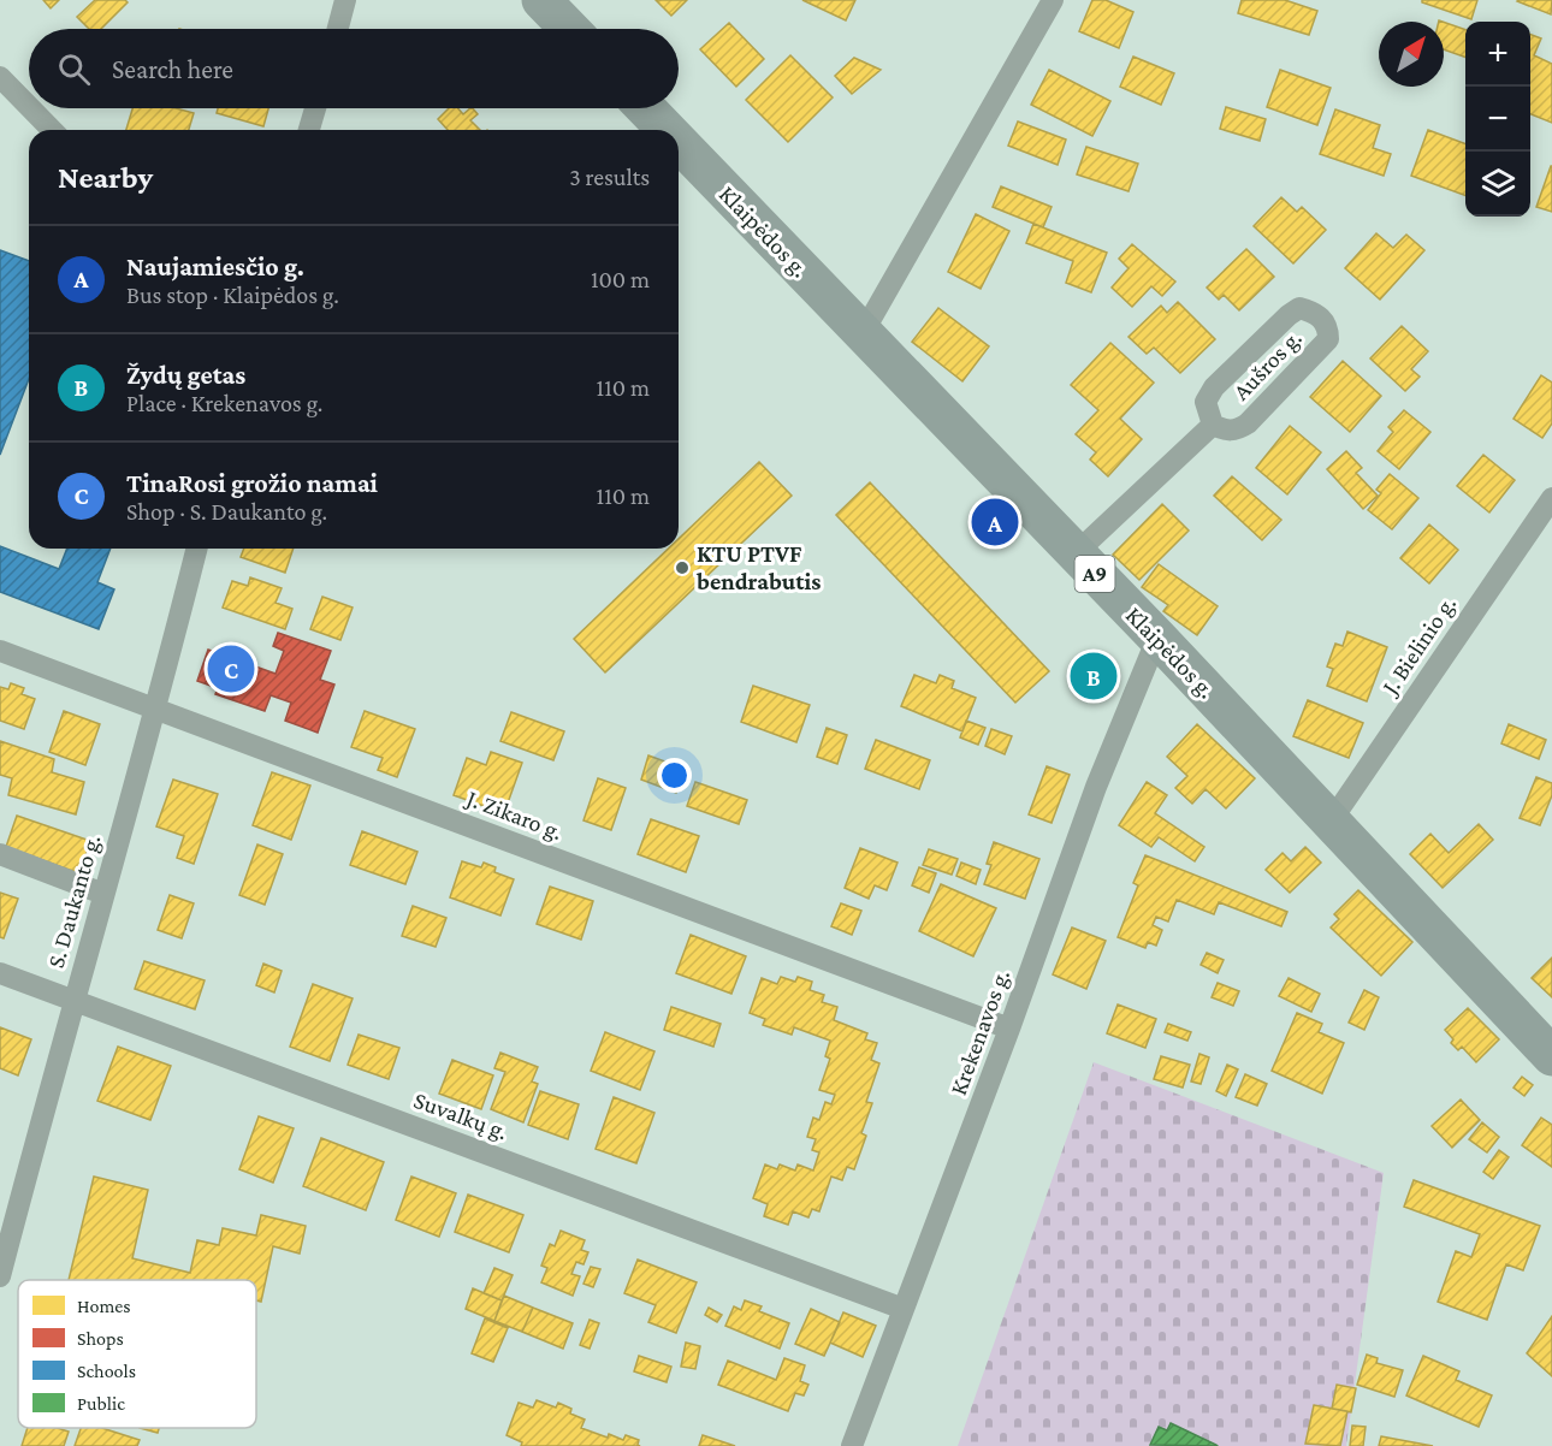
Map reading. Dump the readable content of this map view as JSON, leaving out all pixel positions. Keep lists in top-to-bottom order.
{
  "streets": {
    "highway": ["Klaipėdos g.", "A9"],
    "street": [
      "Aušros g.",
      "J. Bielinio g.",
      "J. Zikaro g.",
      "S. Daukanto g.",
      "Krekenavos g.",
      "Suvalkų g."
    ]
  },
  "crossings": [
    ["Klaipėdos g.", "J. Bielinio g."],
    ["Klaipėdos g.", "Krekenavos g."],
    ["J. Zikaro g.", "S. Daukanto g."],
    ["J. Zikaro g.", "Krekenavos g."],
    ["S. Daukanto g.", "Suvalkų g."],
    ["Krekenavos g.", "Suvalkų g."]
  ],
  "places": ["KTU PTVF bendrabutis"],
  "legend": [
    "Homes",
    "Shops",
    "Schools",
    "Public"
  ],
  "north": "top right",
  "page": {
    "map_buttons": ["+", "−"],
    "search": "Search here",
    "heading": ["Nearby", "3 results"],
    "list": [
      {
        "mark": "A",
        "name": "Naujamiesčio g.",
        "note": "Bus stop · Klaipėdos g.",
        "value": "100 m"
      },
      {
        "mark": "B",
        "name": "Žydų getas",
        "note": "Place · Krekenavos g.",
        "value": "110 m"
      },
      {
        "mark": "C",
        "name": "TinaRosi grožio namai",
        "note": "Shop · S. Daukanto g.",
        "value": "110 m"
      }
    ],
    "pins": ["A", "C", "B"]
  }
}
